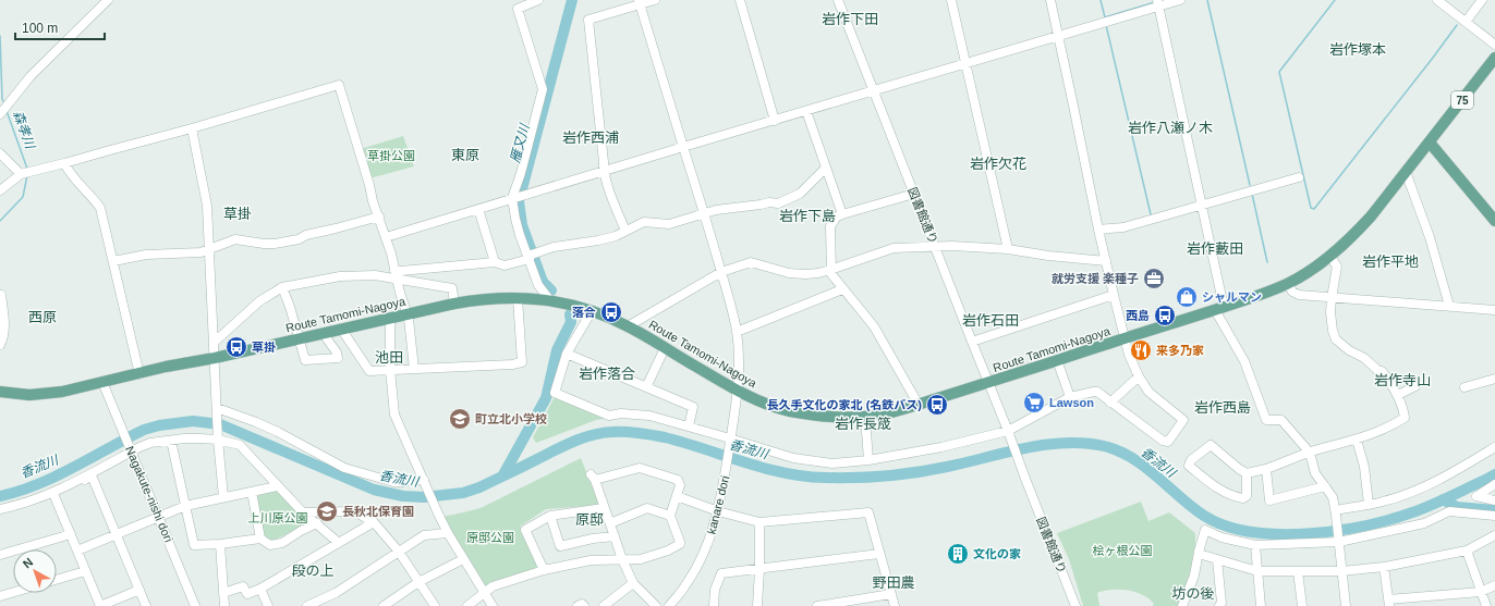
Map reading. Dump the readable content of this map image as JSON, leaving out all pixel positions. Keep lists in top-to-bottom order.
{
  "streets": {
    "main road": ["75", "Route Tamomi-Nagoya"],
    "street": ["図書館通り", "Nagakute-nishi dori", "kanare dori"]
  },
  "crossings": [
    ["75", "Route Tamomi-Nagoya"],
    ["図書館通り", "Route Tamomi-Nagoya"],
    ["Route Tamomi-Nagoya", "Nagakute-nishi dori"],
    ["Route Tamomi-Nagoya", "kanare dori"]
  ],
  "districts": [
    "岩作下田",
    "岩作塚本",
    "岩作八瀬ノ木",
    "岩作西浦",
    "東原",
    "岩作欠花",
    "草掛",
    "岩作下島",
    "岩作藪田",
    "岩作平地",
    "西原",
    "岩作石田",
    "池田",
    "岩作落合",
    "岩作寺山",
    "岩作西島",
    "岩作長筬",
    "原邸",
    "段の上",
    "野田農",
    "坊の後"
  ],
  "water": ["森孝川", "雁又川", "香流川"],
  "parks": [
    "草掛公園",
    "上川原公園",
    "原邸公園",
    "桧ヶ根公園"
  ],
  "places": {
    "office": ["就労支援 楽種子"],
    "shop": ["シャルマン"],
    "bus stop": [
      "落合",
      "西島",
      "草掛",
      "長久手文化の家北 (名鉄バス)"
    ],
    "restaurant": ["来多乃家"],
    "supermarket": ["Lawson"],
    "school or university": ["町立北小学校", "長秋北保育園"],
    "building": ["文化の家"]
  },
  "scale_bar": "100 m",
  "north": "top left"
}
